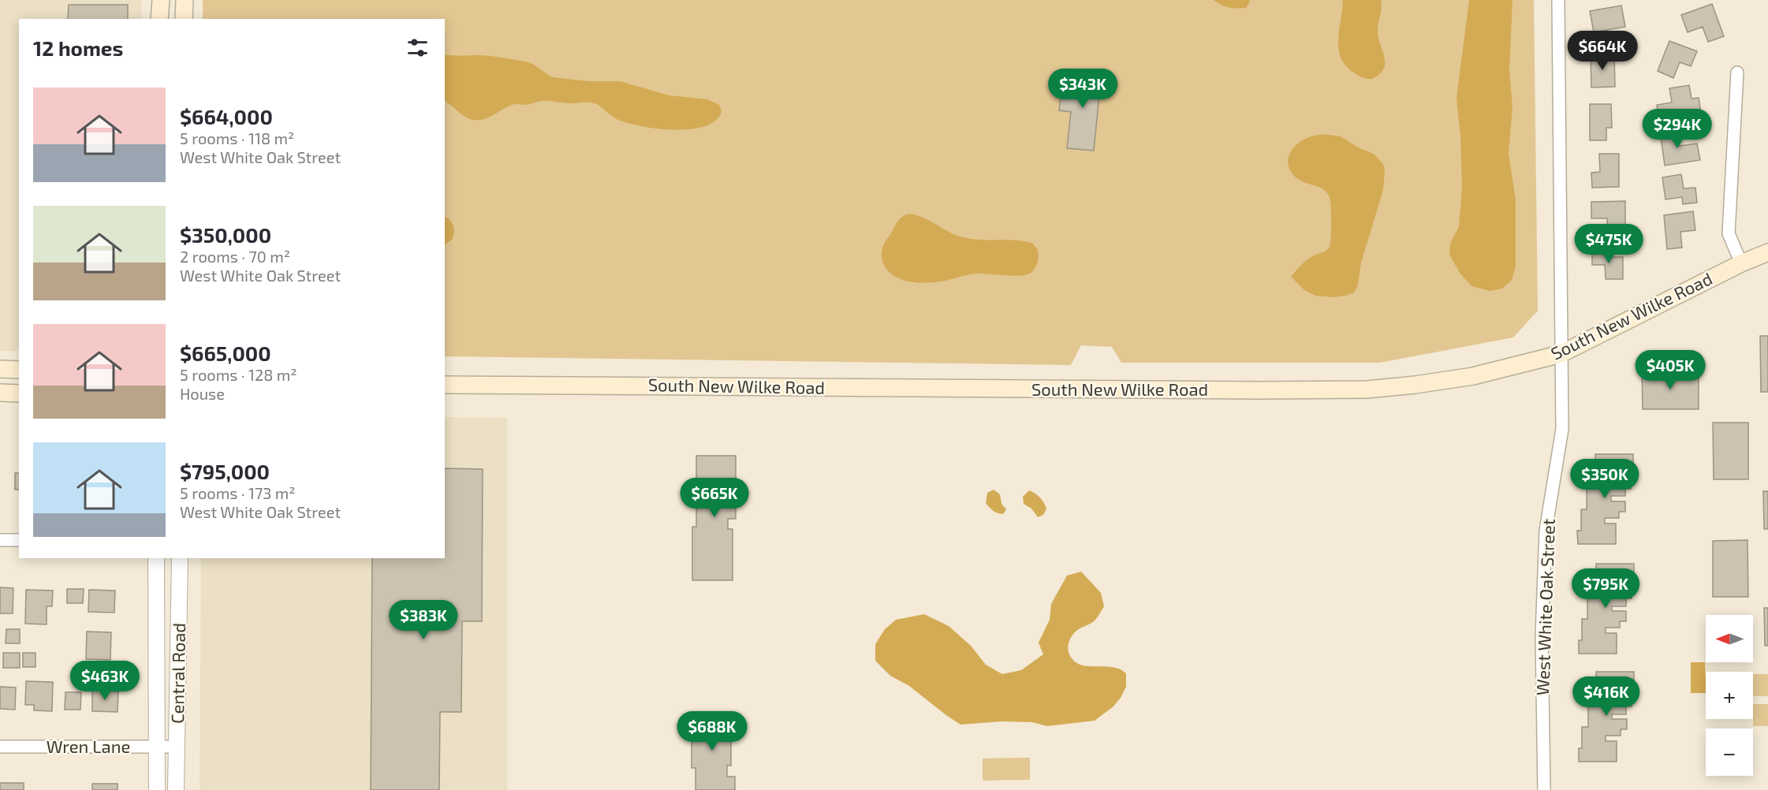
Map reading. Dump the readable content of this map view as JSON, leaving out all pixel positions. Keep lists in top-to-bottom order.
{
  "streets": {
    "main road": ["South New Wilke Road"],
    "street": ["West White Oak Street", "Central Road", "Wren Lane"]
  },
  "crossings": [
    ["South New Wilke Road", "West White Oak Street"],
    ["Central Road", "Wren Lane"]
  ],
  "north": "left",
  "page": {
    "heading": "12 homes",
    "price": [
      "$664K",
      "$343K",
      "$294K",
      "$475K",
      "$405K",
      "$350K",
      "$665K",
      "$795K",
      "$383K",
      "$463K",
      "$416K",
      "$688K"
    ],
    "list": [
      {
        "name": "$664,000",
        "note": "5 rooms · 118 m² · West White Oak Street"
      },
      {
        "name": "$350,000",
        "note": "2 rooms · 70 m² · West White Oak Street"
      },
      {
        "name": "$665,000",
        "note": "5 rooms · 128 m² · House"
      },
      {
        "name": "$795,000",
        "note": "5 rooms · 173 m² · West White Oak Street"
      }
    ],
    "map_buttons": ["+", "−"]
  }
}
